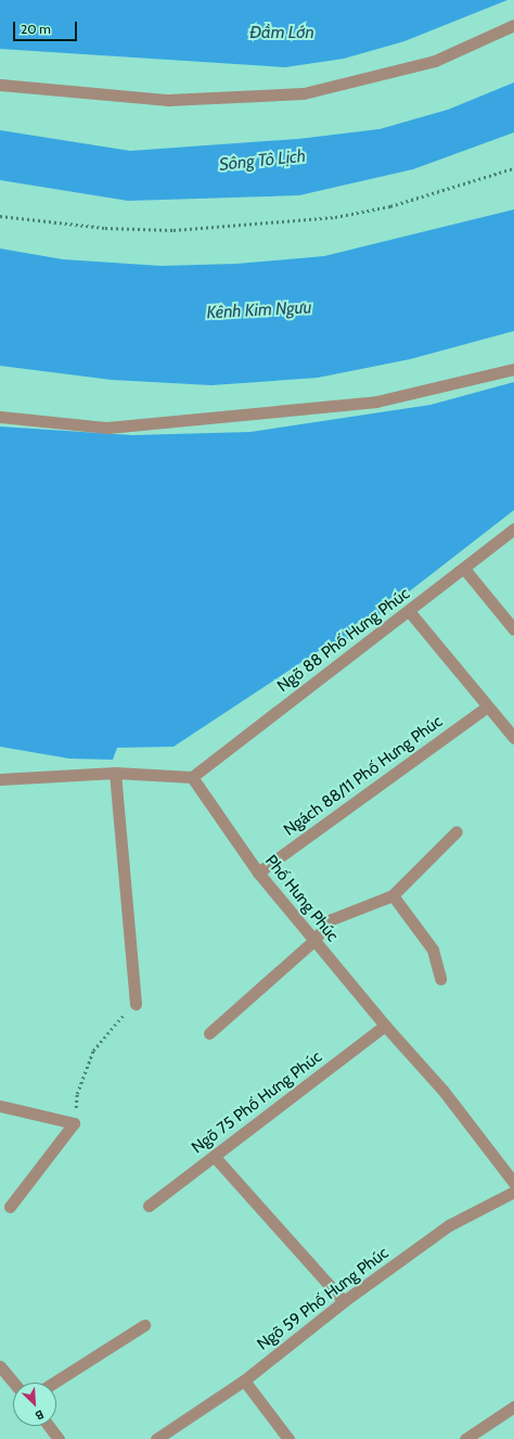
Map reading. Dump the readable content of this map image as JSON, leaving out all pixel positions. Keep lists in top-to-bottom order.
{
  "streets": {
    "street": [
      "Ngõ 88 Phố Hưng Phúc",
      "Ngách 88/11 Phố Hưng Phúc",
      "Phố Hưng Phúc",
      "Ngõ 75 Phố Hưng Phúc",
      "Ngõ 59 Phố Hưng Phúc"
    ]
  },
  "crossings": [
    ["Ngõ 88 Phố Hưng Phúc", "Phố Hưng Phúc"],
    ["Ngách 88/11 Phố Hưng Phúc", "Phố Hưng Phúc"],
    ["Phố Hưng Phúc", "Ngõ 75 Phố Hưng Phúc"]
  ],
  "water": ["Đầm Lớn", "Sông Tô Lịch", "Kênh Kim Ngưu"],
  "scale_bar": "20 m",
  "north": "bottom right"
}
